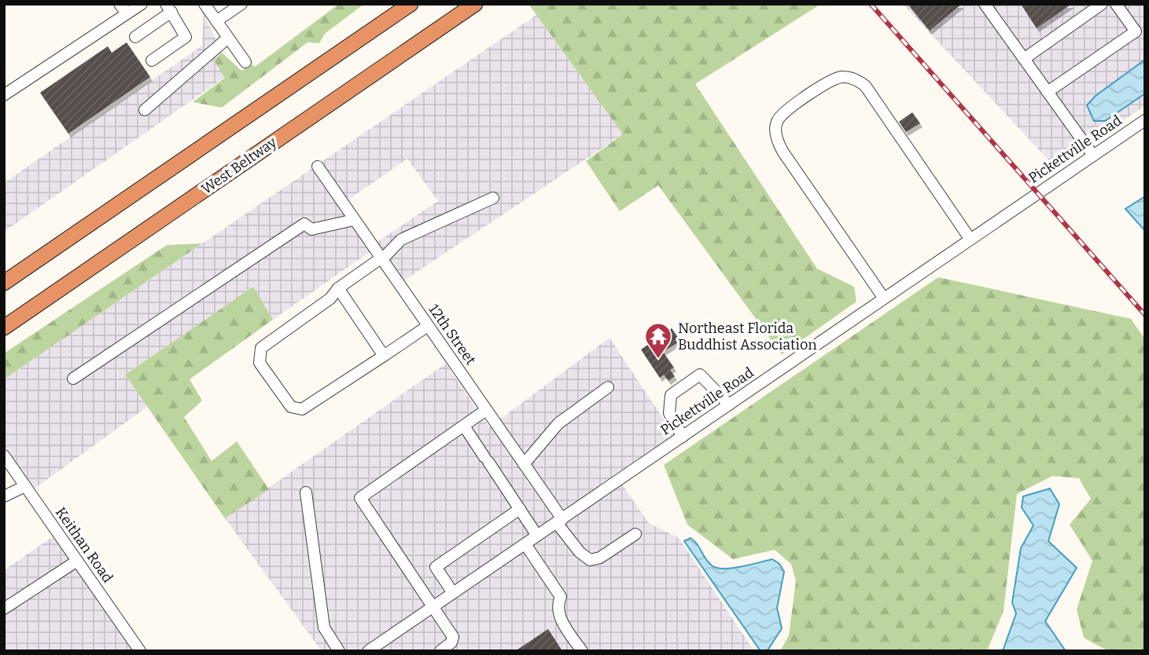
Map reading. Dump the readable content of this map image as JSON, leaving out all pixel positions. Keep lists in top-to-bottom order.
{
  "streets": {
    "highway": ["West Beltway"],
    "street": ["Pickettville Road", "12th Street", "Keithan Road"]
  },
  "crossings": [
    ["Pickettville Road", "12th Street"]
  ],
  "places": {
    "temple": ["Northeast Florida Buddhist Association"]
  }
}
